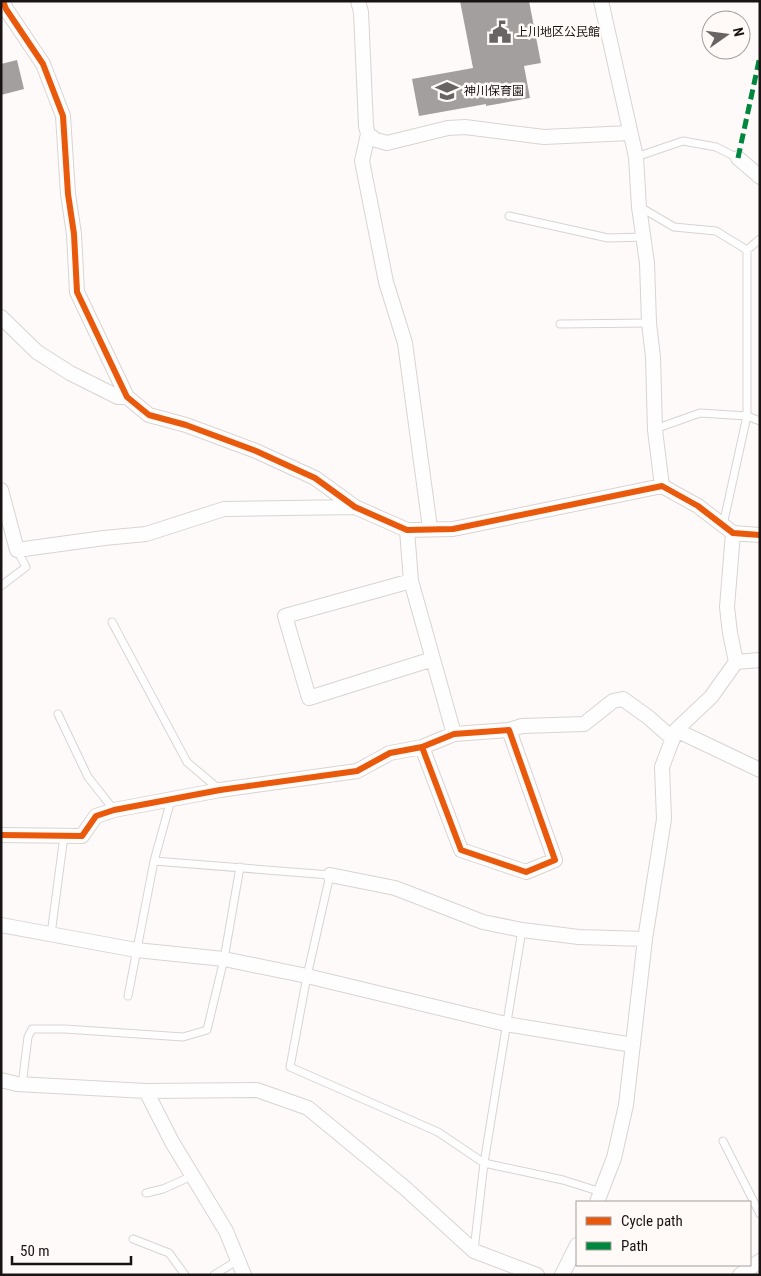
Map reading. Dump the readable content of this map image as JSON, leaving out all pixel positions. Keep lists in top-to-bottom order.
{
  "places": {
    "public building": ["上川地区公民館"],
    "school or university": ["神川保育園"]
  },
  "legend": ["Cycle path", "Path"],
  "scale_bar": "50 m",
  "north": "right"
}
